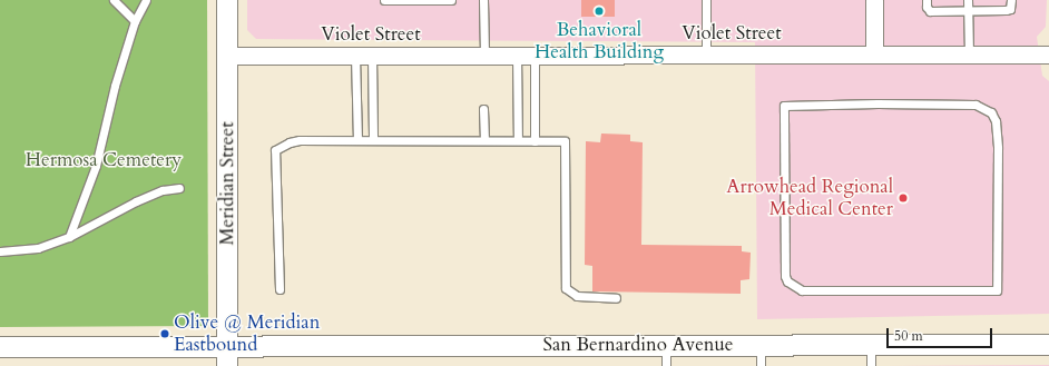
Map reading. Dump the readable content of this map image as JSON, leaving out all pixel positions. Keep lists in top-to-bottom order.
{
  "streets": {
    "street": ["Violet Street", "Meridian Street", "San Bernardino Avenue"]
  },
  "crossings": [
    ["Violet Street", "Meridian Street"],
    ["Meridian Street", "San Bernardino Avenue"]
  ],
  "parks": ["Hermosa Cemetery"],
  "places": ["Behavioral Health Building", "Arrowhead Regional Medical Center", "Olive @ Meridian Eastbound"],
  "scale_bar": "50 m"
}
